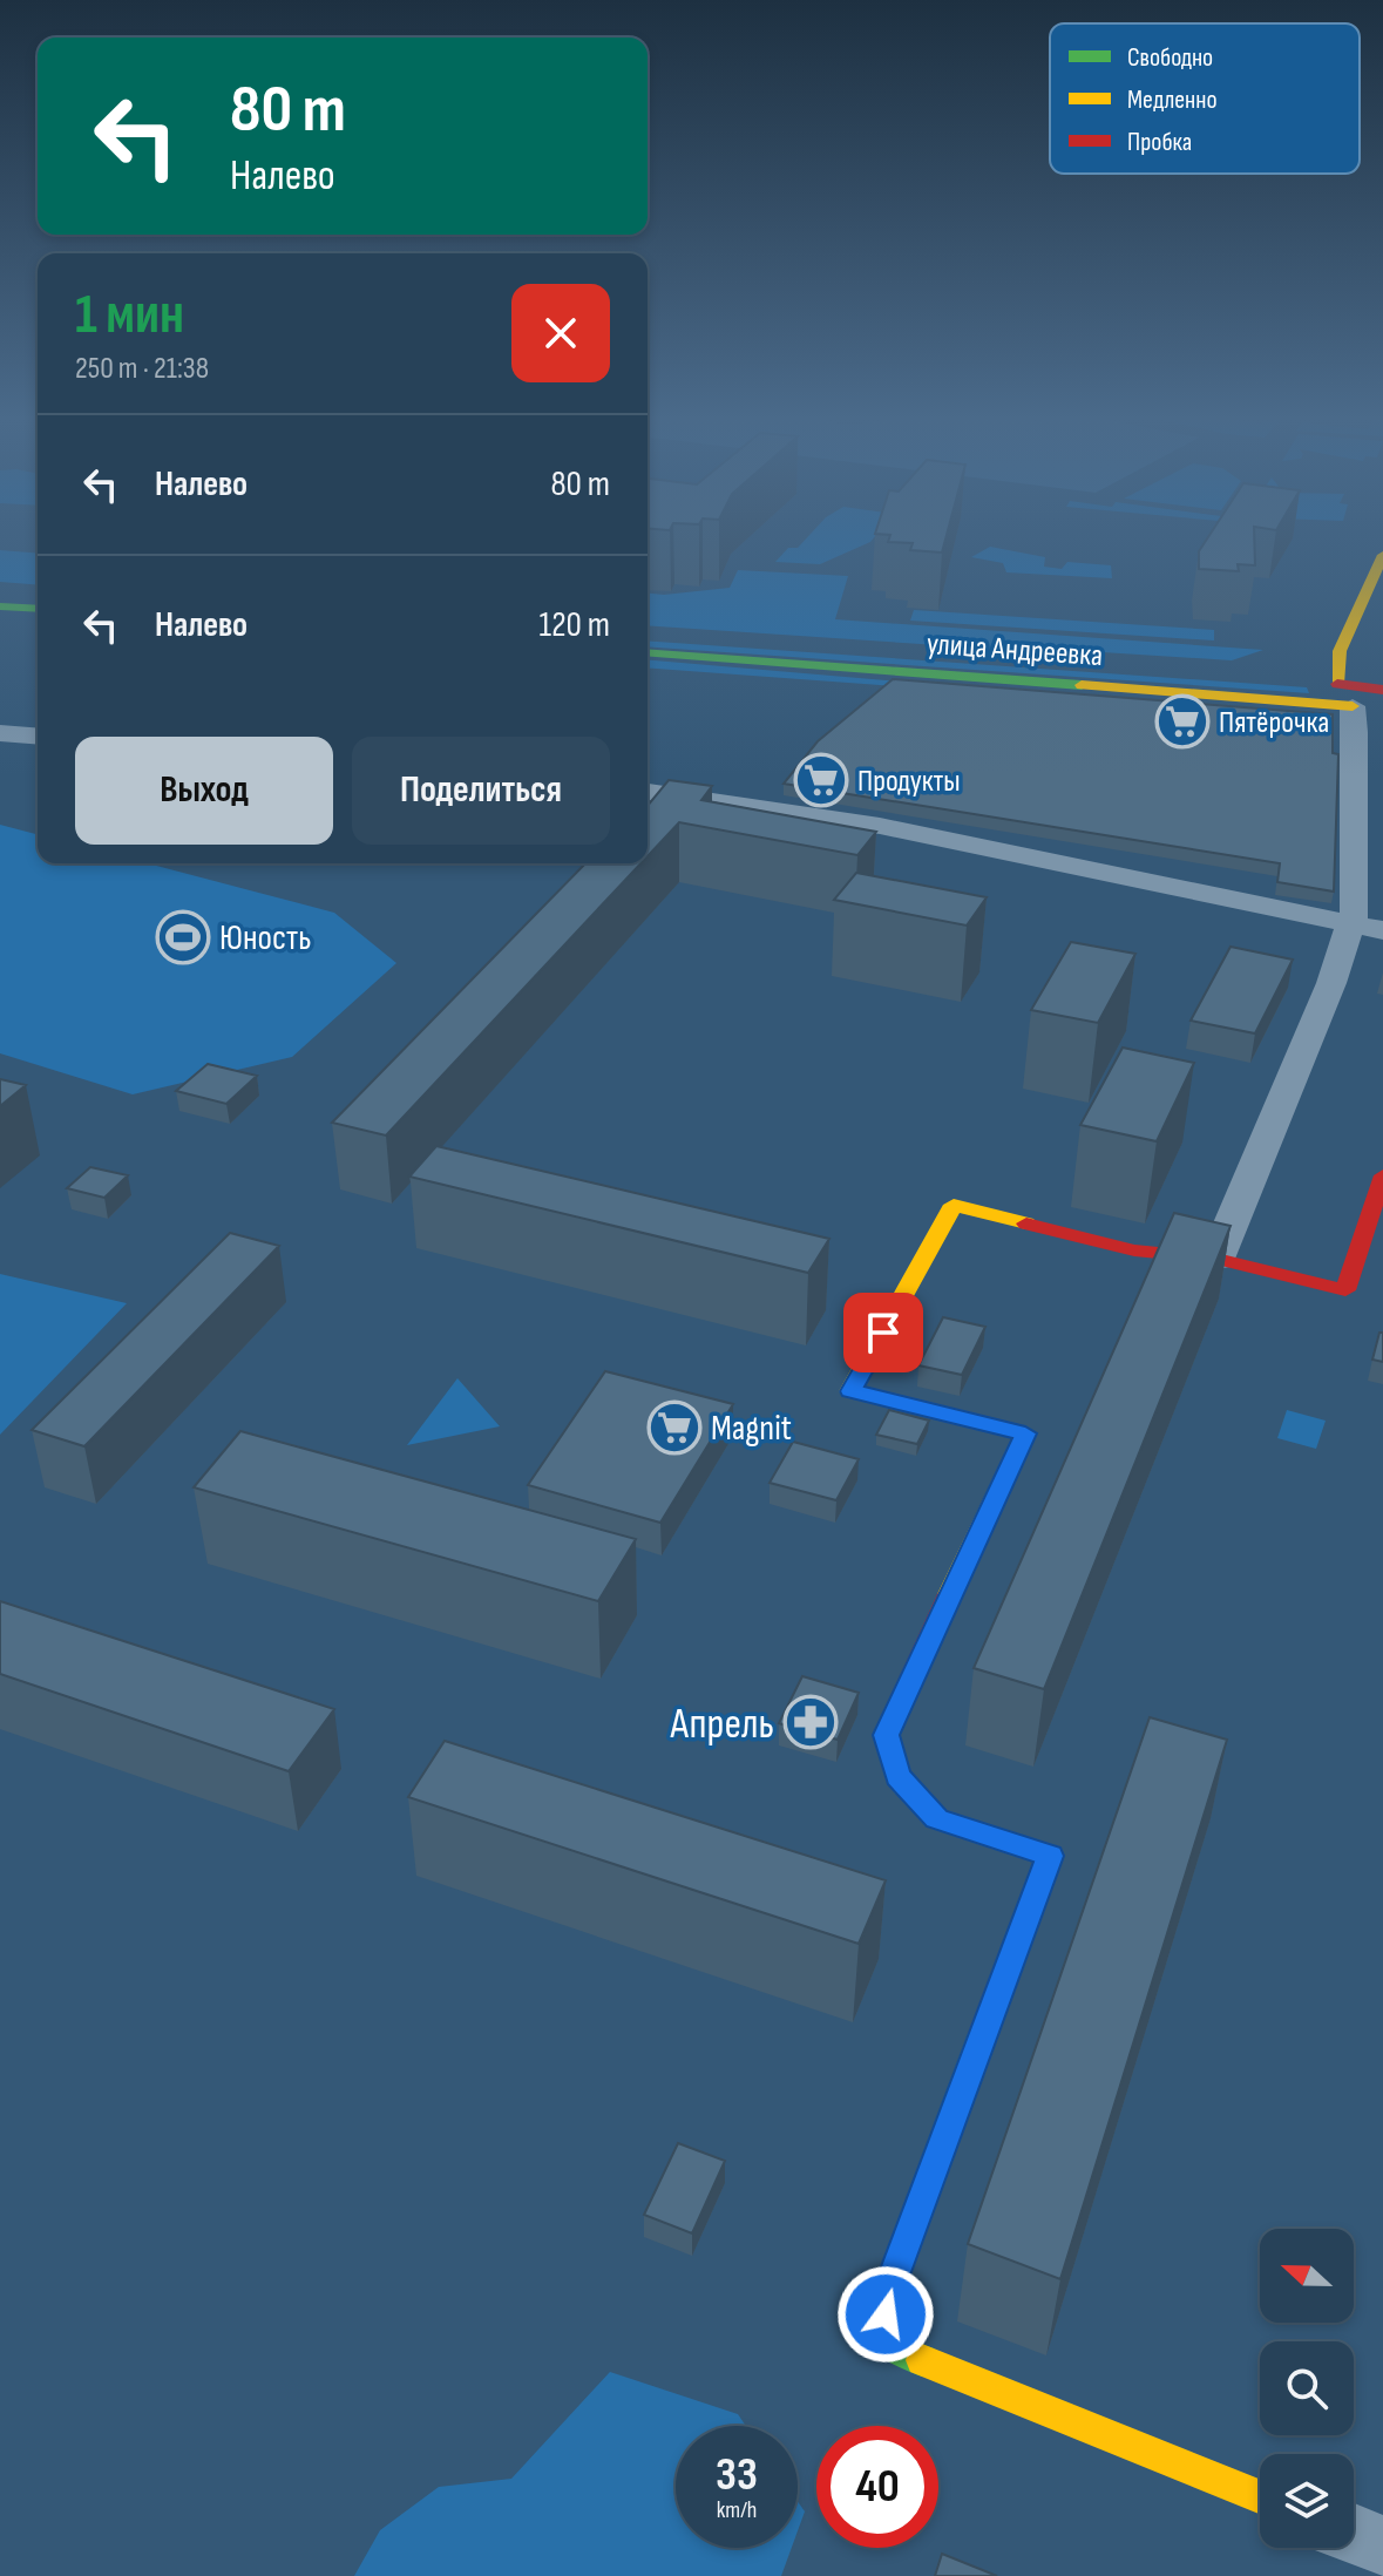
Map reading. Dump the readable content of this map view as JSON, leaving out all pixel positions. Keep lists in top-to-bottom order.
{
  "streets": {
    "main road": ["улица Андреевка"]
  },
  "places": {
    "supermarket": ["Пятёрочка", "Продукты", "Magnit"],
    "sports": ["Юность"],
    "pharmacy": ["Апрель"]
  },
  "legend": ["Свободно", "Медленно", "Пробка"],
  "north": "left",
  "page": {
    "turn": ["80 m", "Налево"],
    "heading": ["1 мин", "250 m · 21:38"],
    "list": [
      {
        "name": "Налево",
        "value": "80 m"
      },
      {
        "name": "Налево",
        "value": "120 m"
      }
    ],
    "buttons": ["Выход", "Поделиться"],
    "speed": "33 km/h",
    "limit": "40"
  }
}
